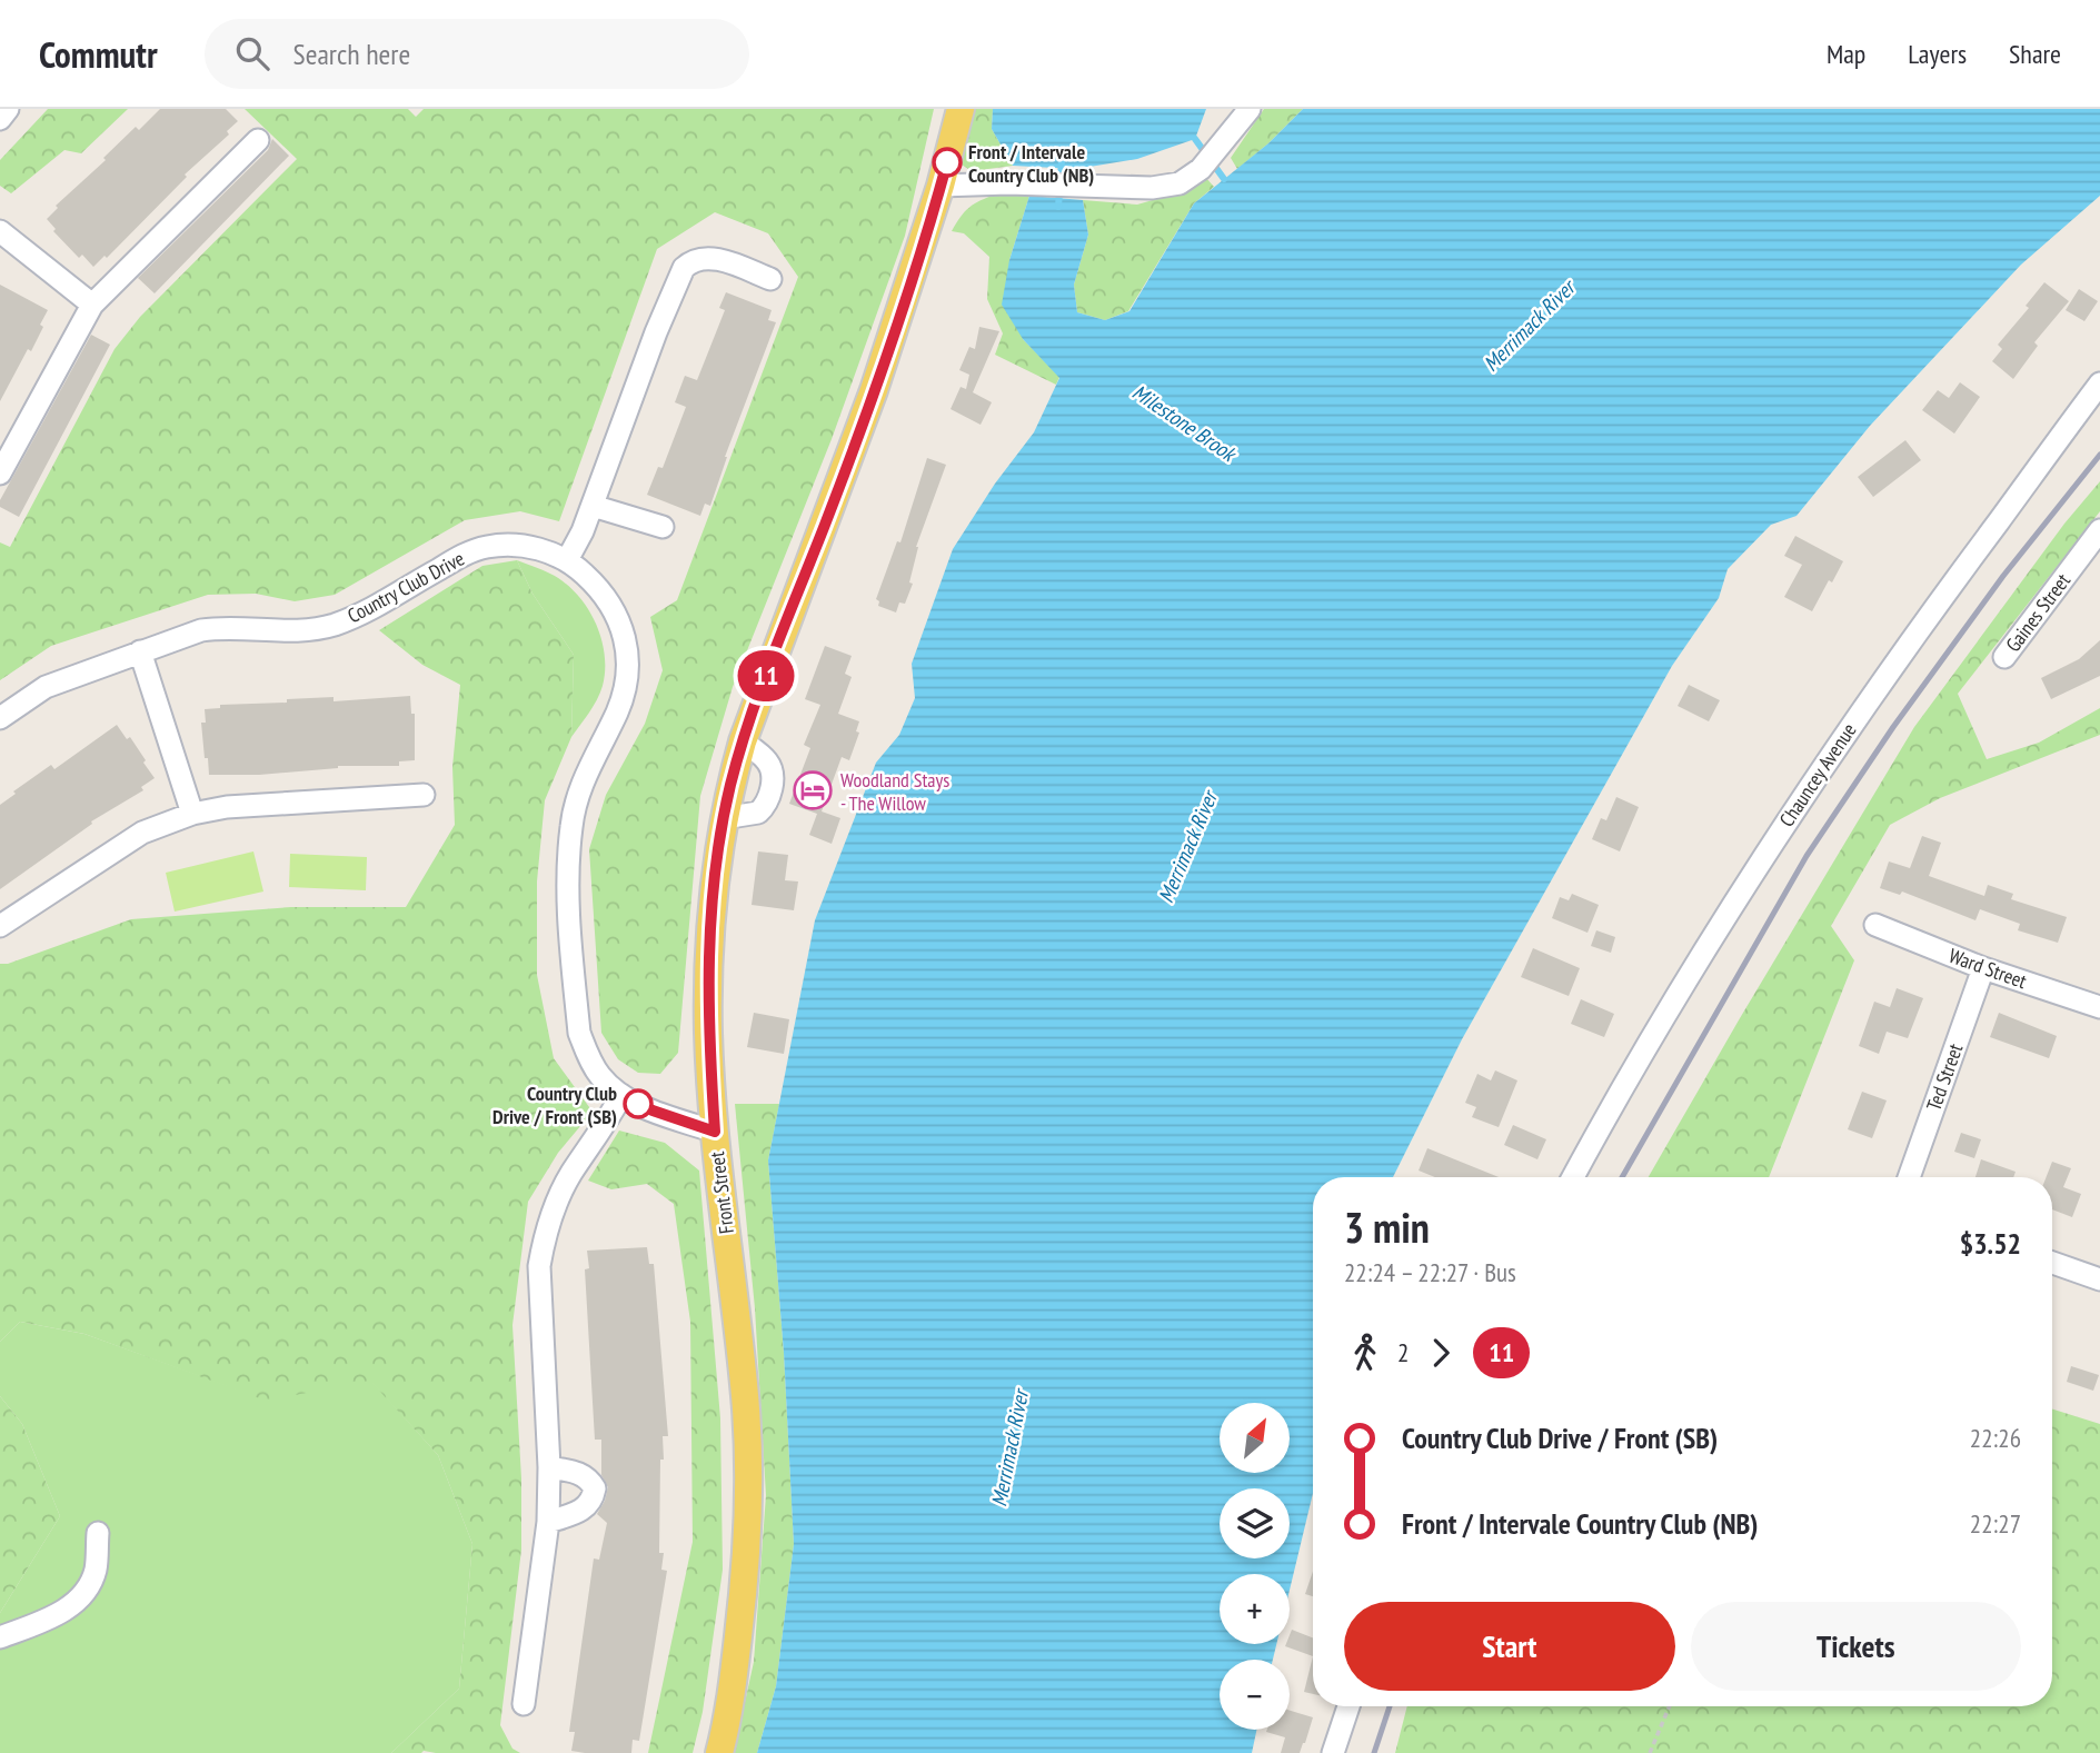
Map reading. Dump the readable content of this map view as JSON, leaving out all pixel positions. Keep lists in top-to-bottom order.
{
  "streets": {
    "main road": ["Front Street"],
    "street": [
      "Country Club Drive",
      "Gaines Street",
      "Chauncey Avenue",
      "Ward Street",
      "Ted Street"
    ]
  },
  "crossings": [
    ["Country Club Drive", "Front Street"],
    ["Ward Street", "Ted Street"]
  ],
  "water": ["Merrimack River", "Milestone Brook"],
  "places": {
    "other": ["Front / Intervale Country Club (NB)", "Country Club Drive / Front (SB)"],
    "hotel": ["Woodland Stays - The Willow"]
  },
  "lines": ["bus line 11"],
  "north": "top right",
  "page": {
    "header": "Commutr",
    "search": "Search here",
    "nav": ["Map", "Layers", "Share"],
    "on_map": "11",
    "heading": ["3 min", "22:24 – 22:27 · Bus", "$3.52"],
    "legs": ["2", "11"],
    "list": [
      {
        "name": "Country Club Drive / Front (SB)",
        "value": "22:26"
      },
      {
        "name": "Front / Intervale Country Club (NB)",
        "value": "22:27"
      }
    ],
    "map_buttons": ["+", "−"],
    "buttons": ["Start", "Tickets"]
  }
}
